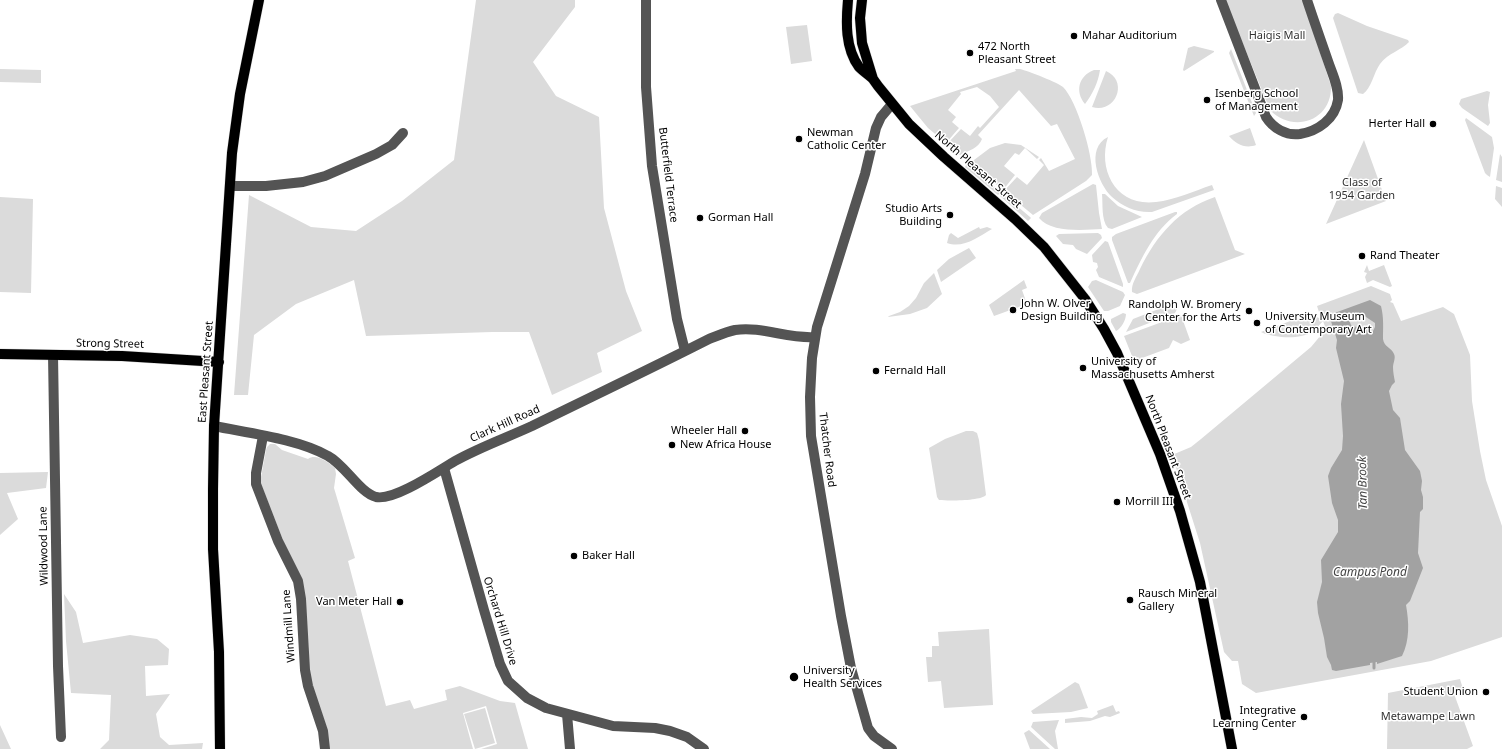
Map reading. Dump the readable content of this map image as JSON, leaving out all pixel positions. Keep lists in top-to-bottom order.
{
  "streets": {
    "main road": ["North Pleasant Street", "Strong Street", "East Pleasant Street"],
    "street": [
      "Butterfield Terrace",
      "Clark Hill Road",
      "Thatcher Road",
      "Wildwood Lane",
      "Orchard Hill Drive",
      "Windmill Lane"
    ]
  },
  "crossings": [
    ["North Pleasant Street", "Thatcher Road"],
    ["Butterfield Terrace", "Clark Hill Road"],
    ["Strong Street", "East Pleasant Street"],
    ["Strong Street", "Wildwood Lane"],
    ["East Pleasant Street", "Clark Hill Road"],
    ["Clark Hill Road", "Thatcher Road"],
    ["Clark Hill Road", "Orchard Hill Drive"],
    ["Clark Hill Road", "Windmill Lane"]
  ],
  "water": ["Tan Brook", "Campus Pond"],
  "parks": ["Haigis Mall", "Class of 1954 Garden", "Metawampe Lawn"],
  "places": [
    "Mahar Auditorium",
    "472 North Pleasant Street",
    "Isenberg School of Management",
    "Herter Hall",
    "Newman Catholic Center",
    "Studio Arts Building",
    "Gorman Hall",
    "Rand Theater",
    "John W. Olver Design Building",
    "Randolph W. Bromery Center for the Arts",
    "University Museum of Contemporary Art",
    "University of Massachusetts Amherst",
    "Fernald Hall",
    "Wheeler Hall",
    "New Africa House",
    "Morrill III",
    "Baker Hall",
    "Rausch Mineral Gallery",
    "Van Meter Hall",
    "University Health Services",
    "Student Union",
    "Integrative Learning Center"
  ]
}
